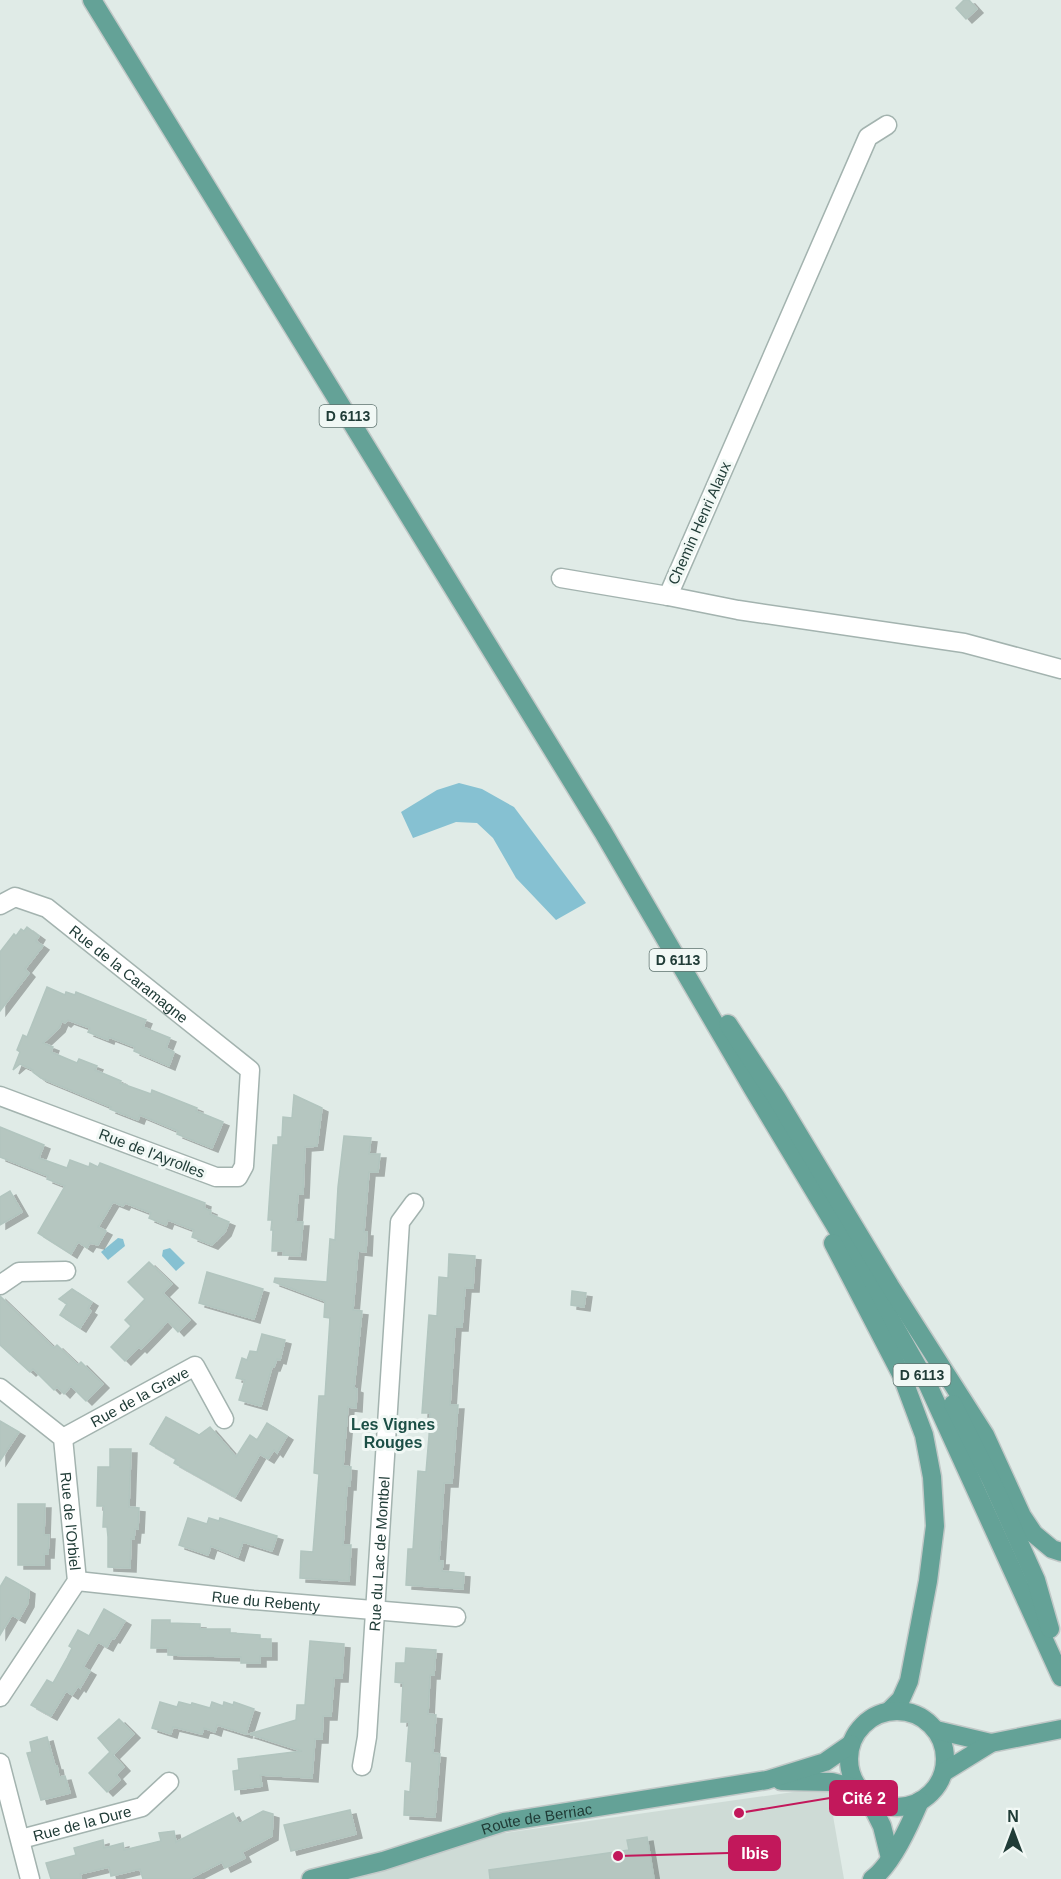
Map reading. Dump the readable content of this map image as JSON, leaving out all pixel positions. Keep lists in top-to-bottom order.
{
  "streets": {
    "main road": ["D 6113", "Route de Berriac"],
    "street": [
      "Chemin Henri Alaux",
      "Rue de la Caramagne",
      "Rue de l'Ayrolles",
      "Rue de la Grave",
      "Rue de l'Orbiel",
      "Rue du Lac de Montbel",
      "Rue du Rebenty",
      "Rue de la Dure"
    ]
  },
  "crossings": [
    ["Rue de la Caramagne", "Rue de l'Ayrolles"],
    ["Rue de la Grave", "Rue de l'Orbiel"],
    ["Rue de l'Orbiel", "Rue du Rebenty"],
    ["Rue du Lac de Montbel", "Rue du Rebenty"]
  ],
  "districts": ["Les Vignes Rouges"],
  "places": ["Cité 2", "Ibis"],
  "north": "top"
}
